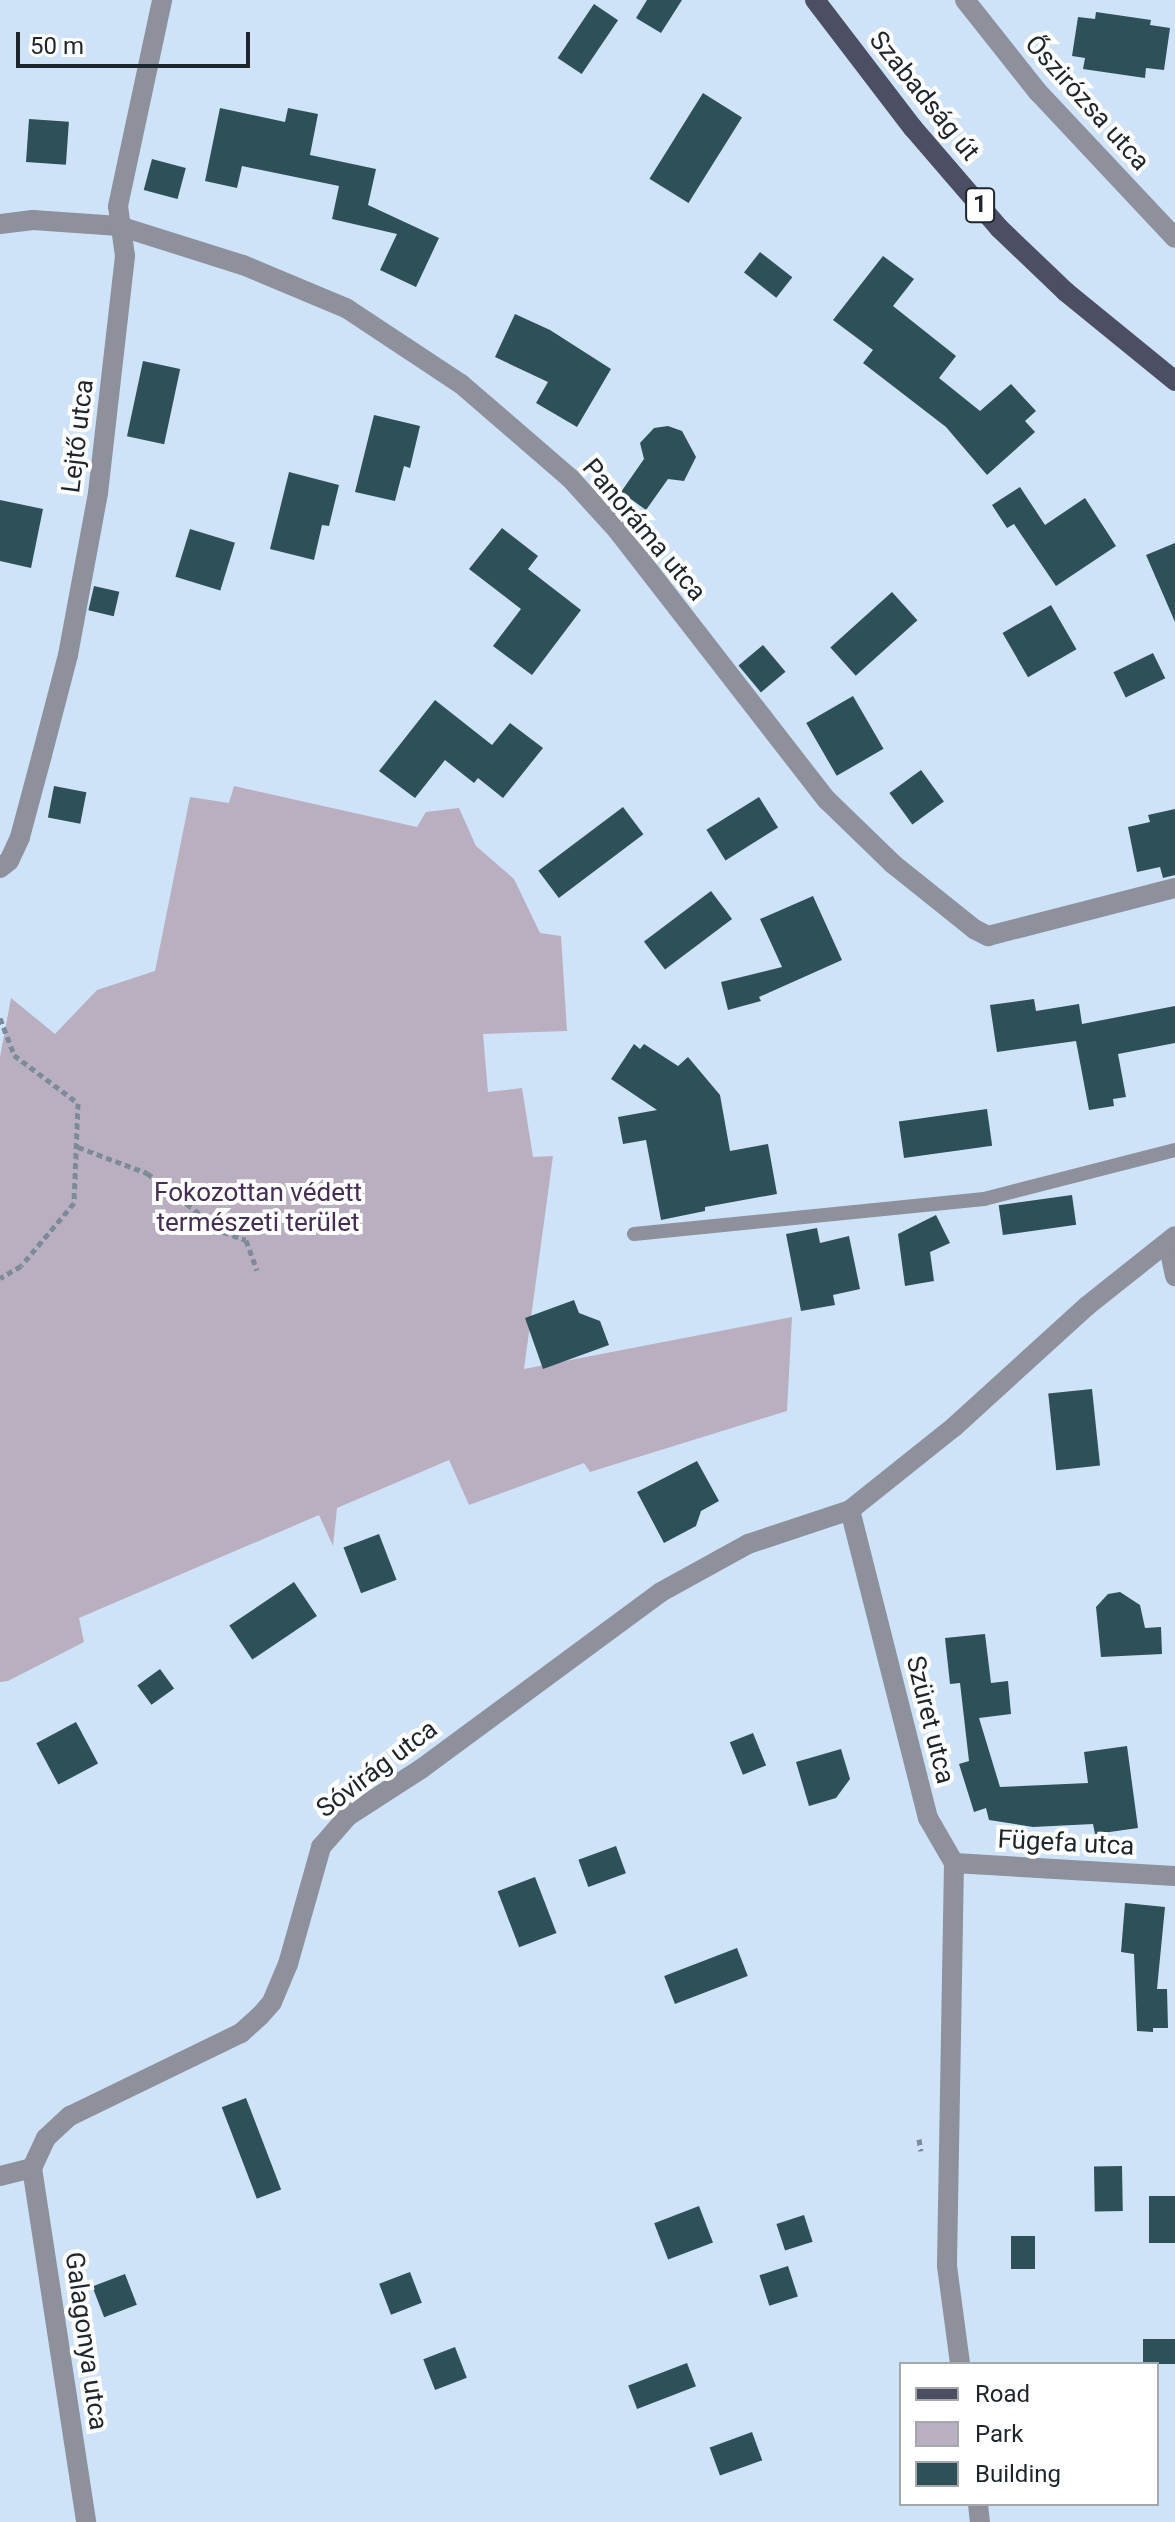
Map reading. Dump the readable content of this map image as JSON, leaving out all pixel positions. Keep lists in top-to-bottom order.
{
  "streets": {
    "main road": ["Szabadság út", "1"],
    "street": [
      "Őszirózsa utca",
      "Lejtő utca",
      "Panoráma utca",
      "Szüret utca",
      "Sóvirág utca",
      "Fügefa utca",
      "Galagonya utca"
    ]
  },
  "crossings": [
    ["Lejtő utca", "Panoráma utca"],
    ["Szüret utca", "Sóvirág utca"],
    ["Szüret utca", "Fügefa utca"],
    ["Sóvirág utca", "Galagonya utca"]
  ],
  "parks": ["Fokozottan védett természeti terület"],
  "legend": ["Road", "Park", "Building"],
  "scale_bar": "50 m"
}
